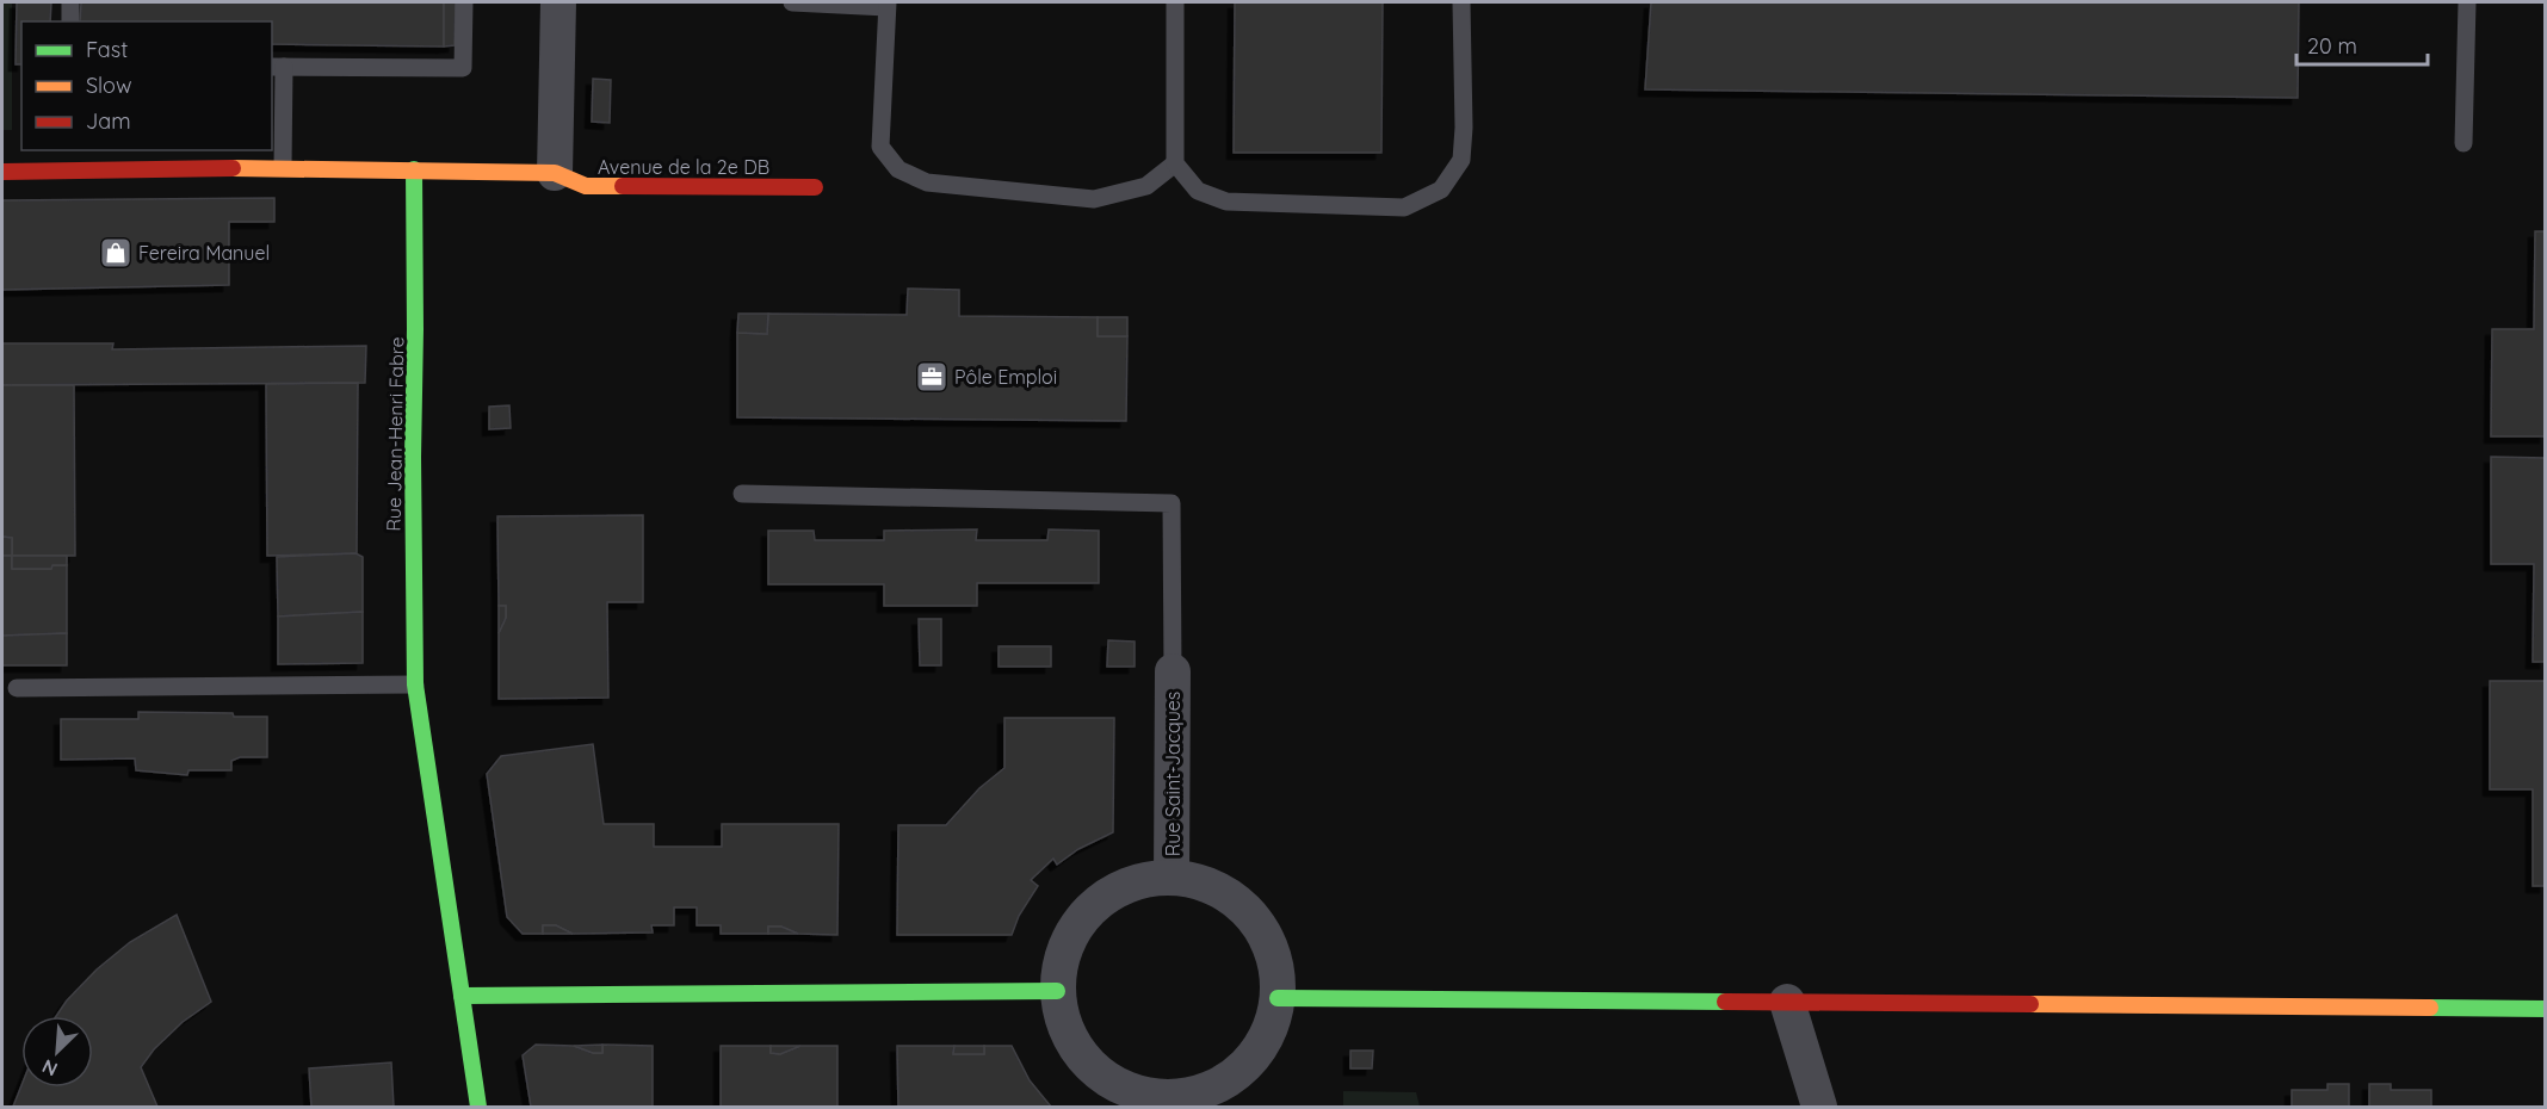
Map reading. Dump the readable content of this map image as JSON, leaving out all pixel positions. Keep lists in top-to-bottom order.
{
  "streets": {
    "street": ["Avenue de la 2e DB", "Rue Jean-Henri Fabre", "Rue Saint-Jacques"]
  },
  "places": {
    "shop": ["Fereira Manuel"],
    "office": ["Pôle Emploi"]
  },
  "legend": ["Fast", "Slow", "Jam"],
  "scale_bar": "20 m",
  "north": "bottom left"
}
